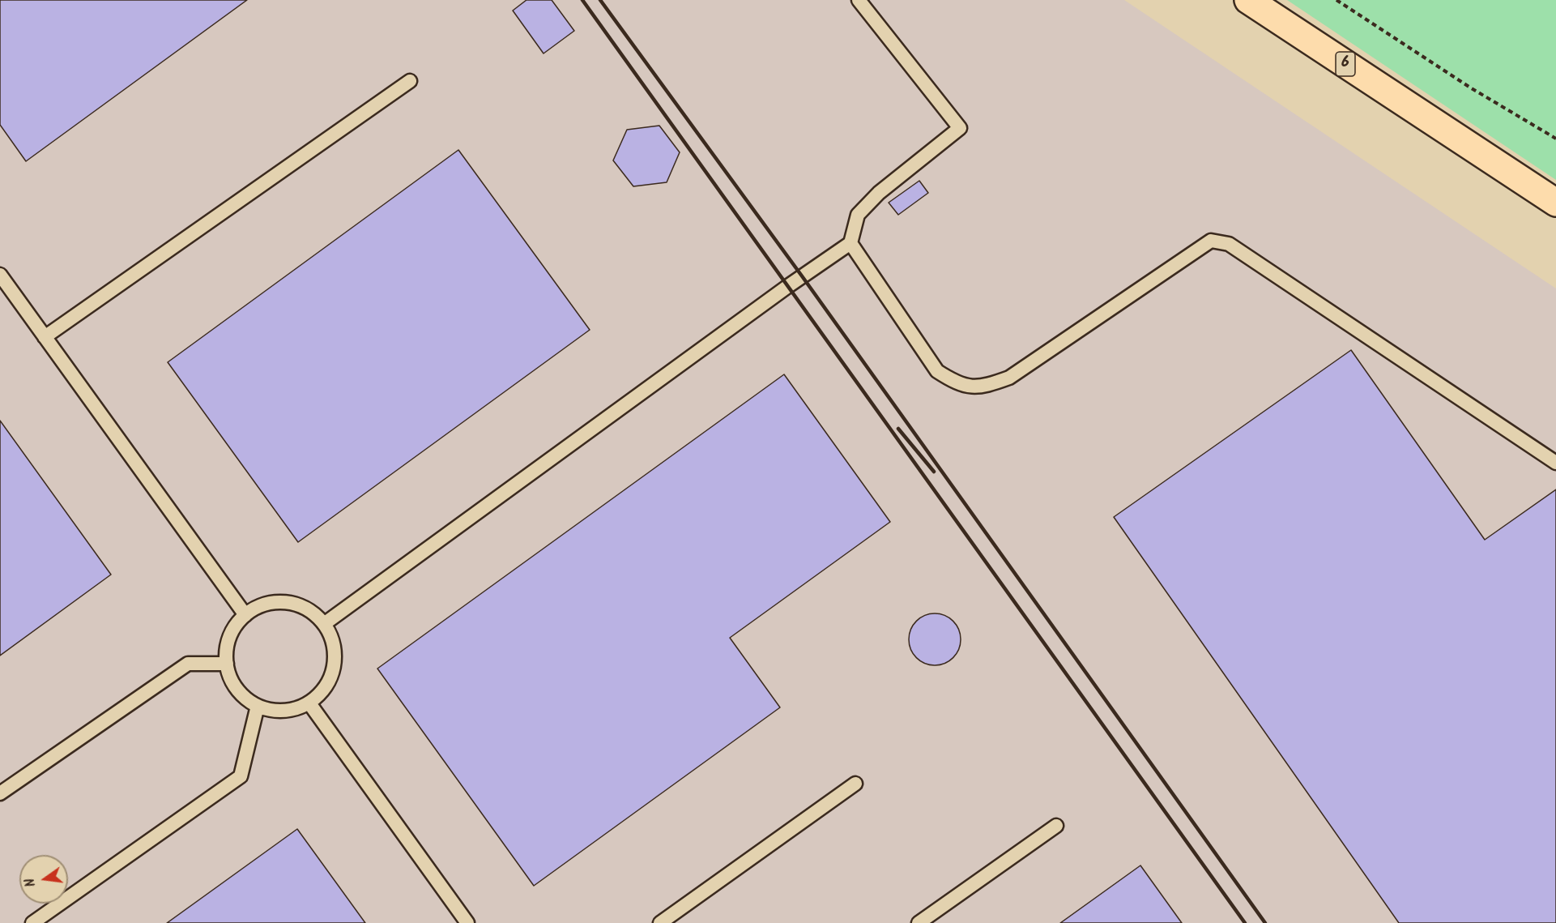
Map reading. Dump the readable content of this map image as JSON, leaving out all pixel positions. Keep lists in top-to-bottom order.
{
  "streets": {
    "main road": ["6"]
  },
  "north": "left"
}
